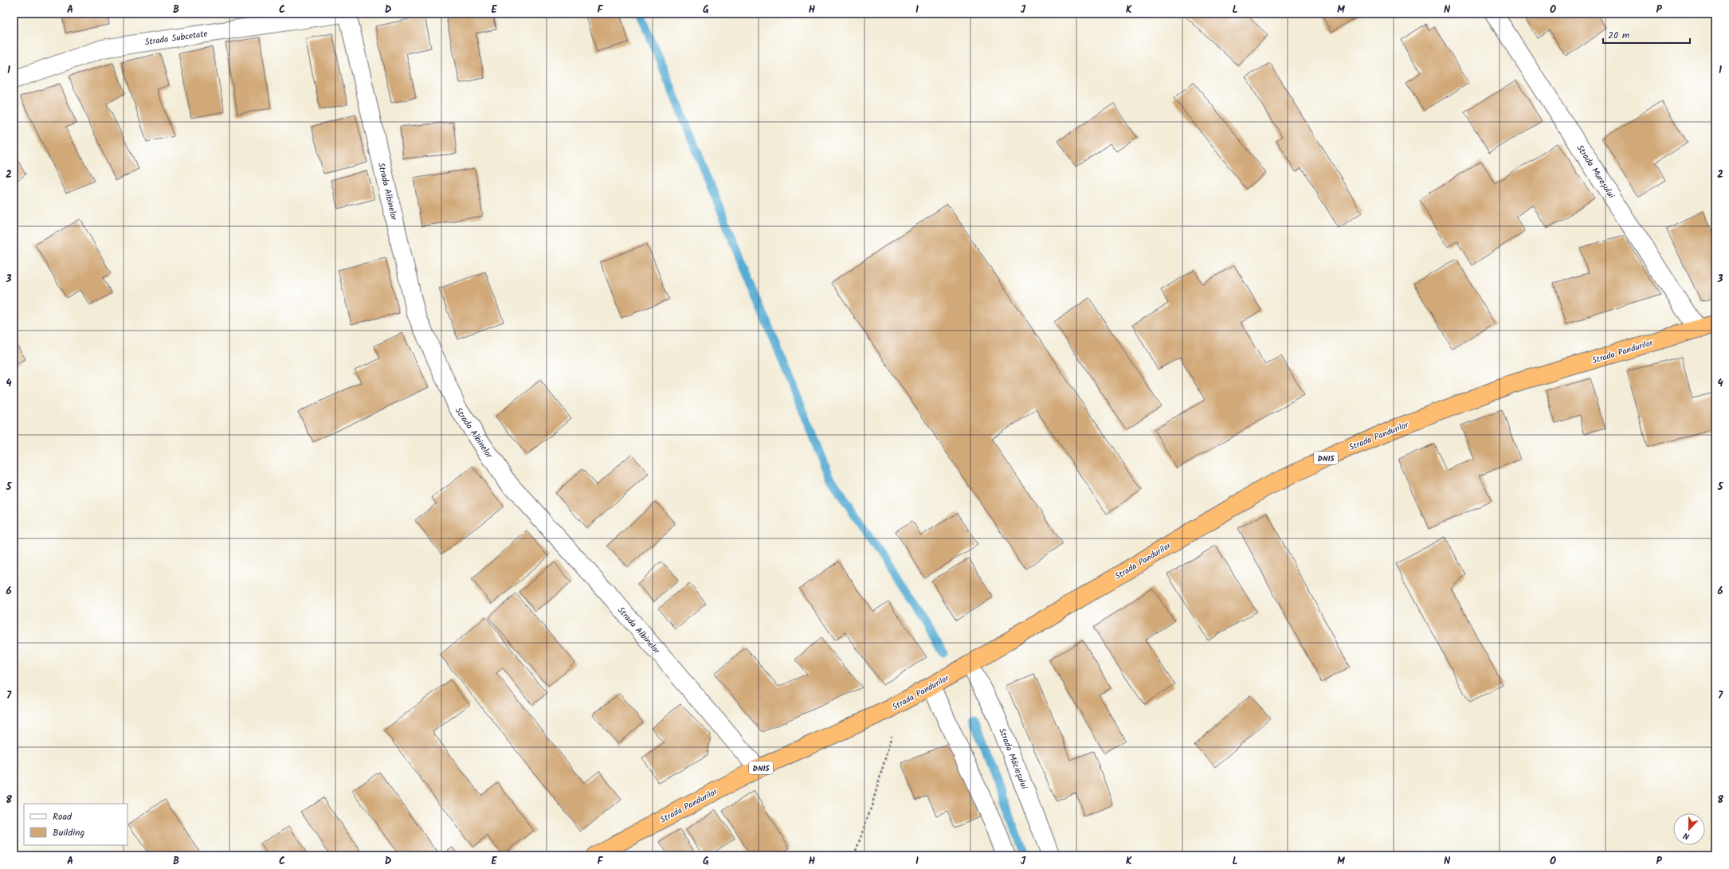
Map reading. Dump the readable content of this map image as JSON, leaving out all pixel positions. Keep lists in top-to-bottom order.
{
  "streets": {
    "highway": ["Strada Pandurilor", "DN15"],
    "street": [
      "Strada Subcetate",
      "Strada Mureșului",
      "Strada Albinelor",
      "Strada Măcieșului"
    ]
  },
  "crossings": [
    ["Strada Mureșului", "Strada Pandurilor"],
    ["Strada Albinelor", "Strada Pandurilor"],
    ["Strada Pandurilor", "Strada Măcieșului"]
  ],
  "legend": ["Road", "Building"],
  "scale_bar": "20 m",
  "north": "bottom",
  "grid": {
    "columns": [
      "A",
      "B",
      "C",
      "D",
      "E",
      "F",
      "G",
      "H",
      "I",
      "J",
      "K",
      "L",
      "M",
      "N",
      "O",
      "P"
    ],
    "rows": [
      "1",
      "2",
      "3",
      "4",
      "5",
      "6",
      "7",
      "8"
    ]
  }
}
